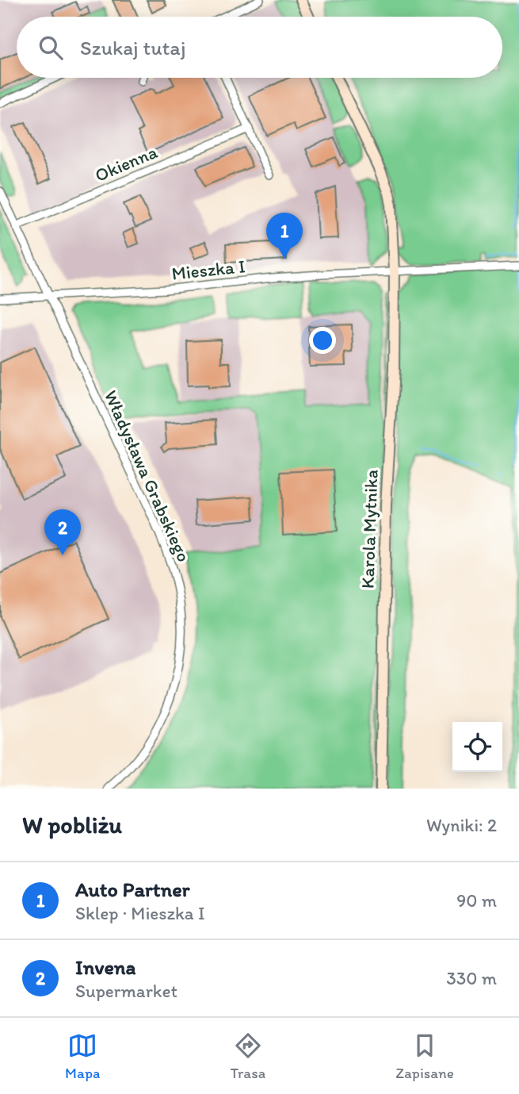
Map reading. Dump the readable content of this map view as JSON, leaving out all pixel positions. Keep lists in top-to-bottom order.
{
  "streets": {
    "street": [
      "Okienna",
      "Mieszka I",
      "Władysława Grabskiego",
      "Karola Mytnika"
    ]
  },
  "crossings": [
    ["Okienna", "Władysława Grabskiego"],
    ["Mieszka I", "Władysława Grabskiego"],
    ["Mieszka I", "Karola Mytnika"]
  ],
  "page": {
    "search": "Szukaj tutaj",
    "pins": ["1", "2"],
    "heading": ["W pobliżu", "Wyniki: 2"],
    "list": [
      {
        "mark": "1",
        "name": "Auto Partner",
        "note": "Sklep · Mieszka I",
        "value": "90 m"
      },
      {
        "mark": "2",
        "name": "Invena",
        "note": "Supermarket",
        "value": "330 m"
      }
    ],
    "nav": ["Mapa", "Trasa", "Zapisane"]
  }
}
